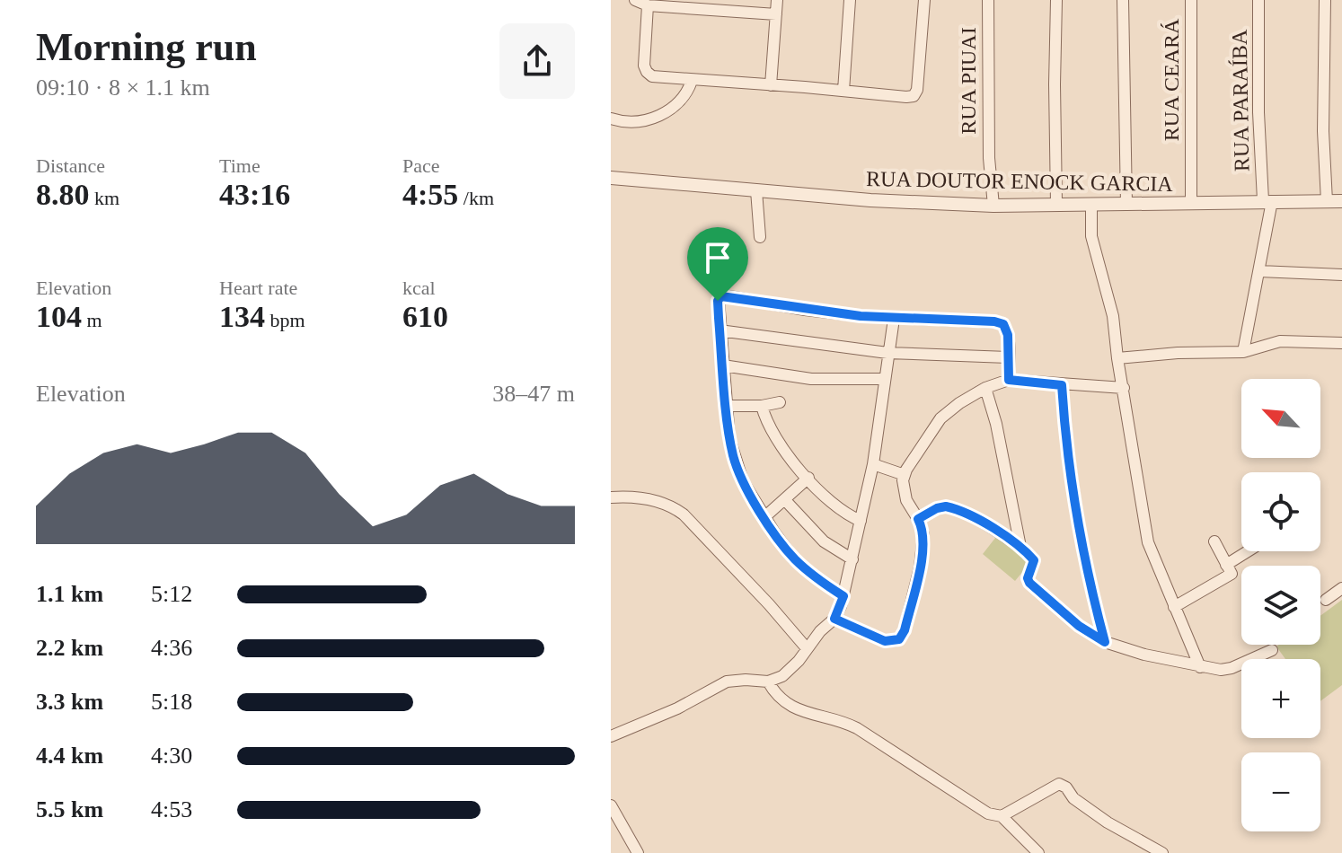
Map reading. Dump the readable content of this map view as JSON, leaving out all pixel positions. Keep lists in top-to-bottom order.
{
  "streets": {
    "street": [
      "RUA CEARÁ",
      "RUA PIUAI",
      "RUA PARAÍBA",
      "RUA DOUTOR ENOCK GARCIA"
    ]
  },
  "crossings": [
    ["RUA CEARÁ", "RUA DOUTOR ENOCK GARCIA"],
    ["RUA PIUAI", "RUA DOUTOR ENOCK GARCIA"],
    ["RUA PARAÍBA", "RUA DOUTOR ENOCK GARCIA"]
  ],
  "north": "top left",
  "page": {
    "heading": ["Morning run", "09:10 · 8 × 1.1 km"],
    "stats": [
      ["Distance", "8.80 km"],
      ["Time", "43:16"],
      ["Pace", "4:55 /km"],
      ["Elevation", "104 m"],
      ["Heart rate", "134 bpm"],
      ["kcal", "610"]
    ],
    "chart": ["Elevation", "38–47 m"],
    "map_buttons": ["+", "−"],
    "list": [
      {
        "name": "1.1 km",
        "note": "5:12"
      },
      {
        "name": "2.2 km",
        "note": "4:36"
      },
      {
        "name": "3.3 km",
        "note": "5:18"
      },
      {
        "name": "4.4 km",
        "note": "4:30"
      },
      {
        "name": "5.5 km",
        "note": "4:53"
      }
    ]
  }
}
